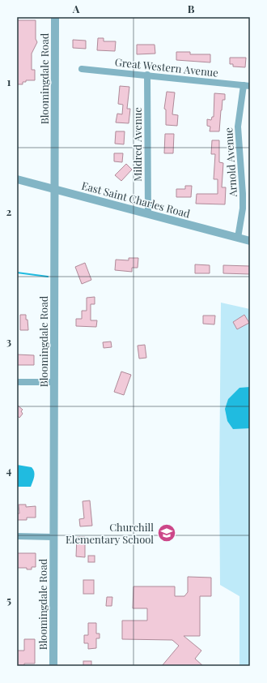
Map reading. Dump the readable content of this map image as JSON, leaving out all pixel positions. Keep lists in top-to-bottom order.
{
  "streets": {
    "street": [
      "Great Western Avenue",
      "Bloomingdale Road",
      "Mildred Avenue",
      "Arnold Avenue",
      "East Saint Charles Road"
    ]
  },
  "crossings": [
    ["Great Western Avenue", "Mildred Avenue"],
    ["Great Western Avenue", "Arnold Avenue"],
    ["Bloomingdale Road", "East Saint Charles Road"],
    ["Mildred Avenue", "East Saint Charles Road"],
    ["Arnold Avenue", "East Saint Charles Road"]
  ],
  "places": {
    "school or university": ["Churchill Elementary School"]
  },
  "grid": {
    "columns": ["A", "B"],
    "rows": [
      "1",
      "2",
      "3",
      "4",
      "5"
    ]
  }
}
